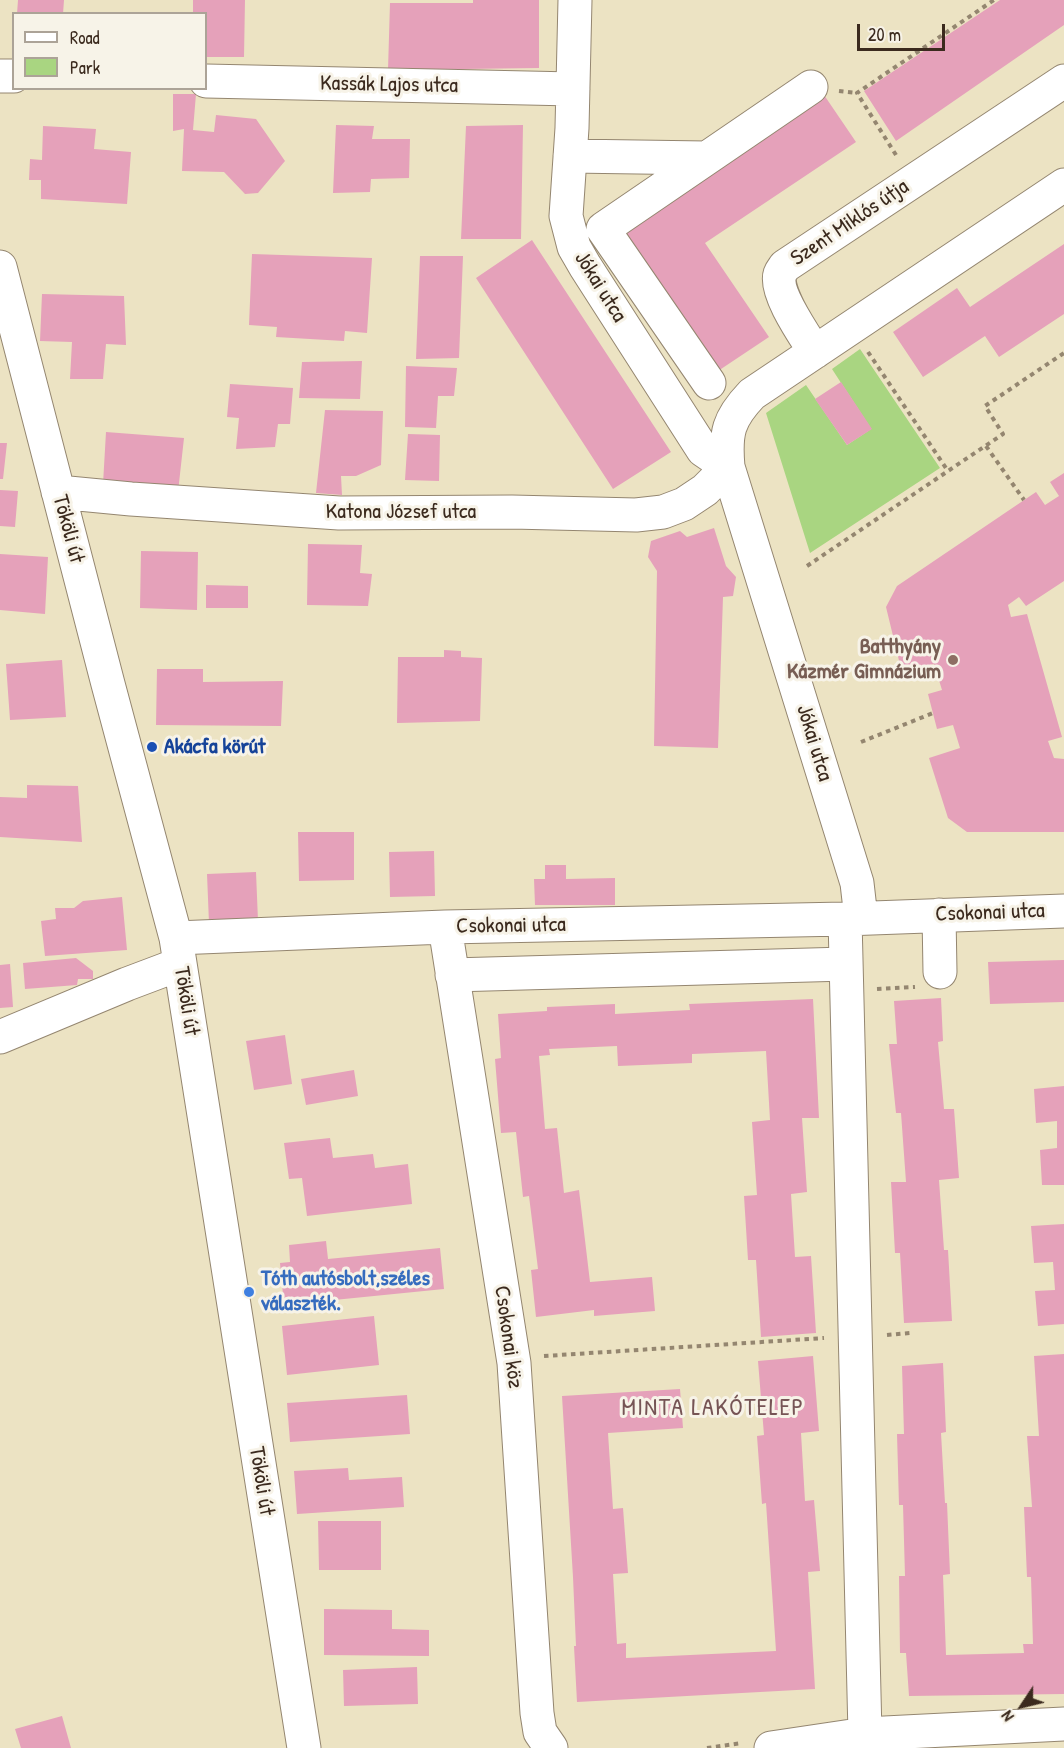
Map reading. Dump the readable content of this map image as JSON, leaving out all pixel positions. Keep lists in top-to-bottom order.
{
  "streets": {
    "street": [
      "Kassák Lajos utca",
      "Szent Miklós útja",
      "Jókai utca",
      "Katona József utca",
      "Tököli út",
      "Csokonai utca",
      "Csokonai köz"
    ]
  },
  "crossings": [
    ["Kassák Lajos utca", "Jókai utca"],
    ["Szent Miklós útja", "Jókai utca"],
    ["Jókai utca", "Katona József utca"],
    ["Jókai utca", "Csokonai utca"],
    ["Katona József utca", "Tököli út"],
    ["Tököli út", "Csokonai utca"],
    ["Csokonai utca", "Csokonai köz"]
  ],
  "districts": ["MINTA LAKÓTELEP"],
  "places": ["Batthyány Kázmér Gimnázium", "Akácfa körút", "Tóth autósbolt,széles választék."],
  "legend": ["Road", "Park"],
  "scale_bar": "20 m",
  "north": "bottom left"
}
